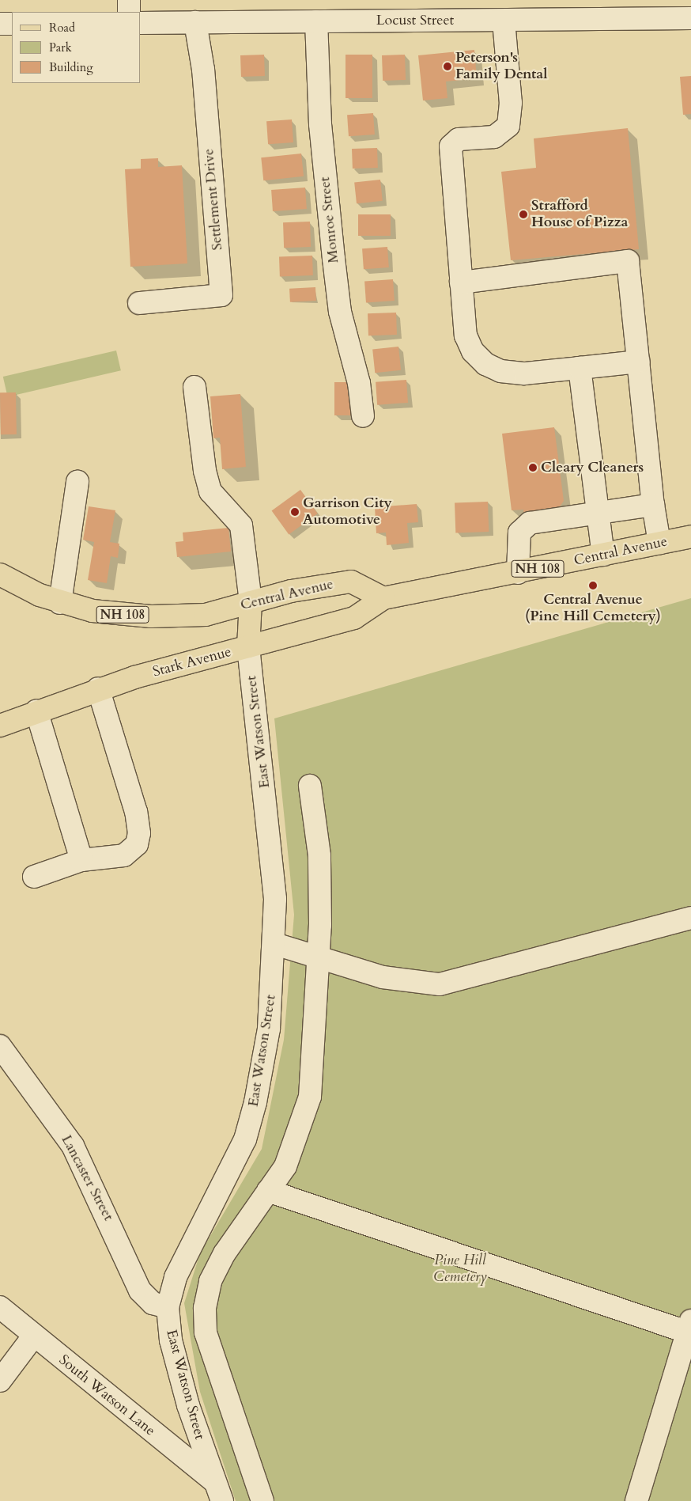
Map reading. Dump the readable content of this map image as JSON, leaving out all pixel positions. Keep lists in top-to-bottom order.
{
  "streets": {
    "main road": ["Central Avenue", "NH 108", "Stark Avenue"],
    "street": [
      "Locust Street",
      "Settlement Drive",
      "Monroe Street",
      "East Watson Street",
      "Lancaster Street",
      "South Watson Lane"
    ]
  },
  "crossings": [
    ["Locust Street", "Settlement Drive"],
    ["Locust Street", "Monroe Street"],
    ["Central Avenue", "Stark Avenue"],
    ["Stark Avenue", "East Watson Street"],
    ["East Watson Street", "Lancaster Street"],
    ["East Watson Street", "South Watson Lane"]
  ],
  "parks": ["Pine Hill Cemetery"],
  "places": [
    "Peterson's Family Dental",
    "Strafford House of Pizza",
    "Cleary Cleaners",
    "Garrison City Automotive",
    "Central Avenue (Pine Hill Cemetery)"
  ],
  "legend": ["Road", "Park", "Building"]
}
